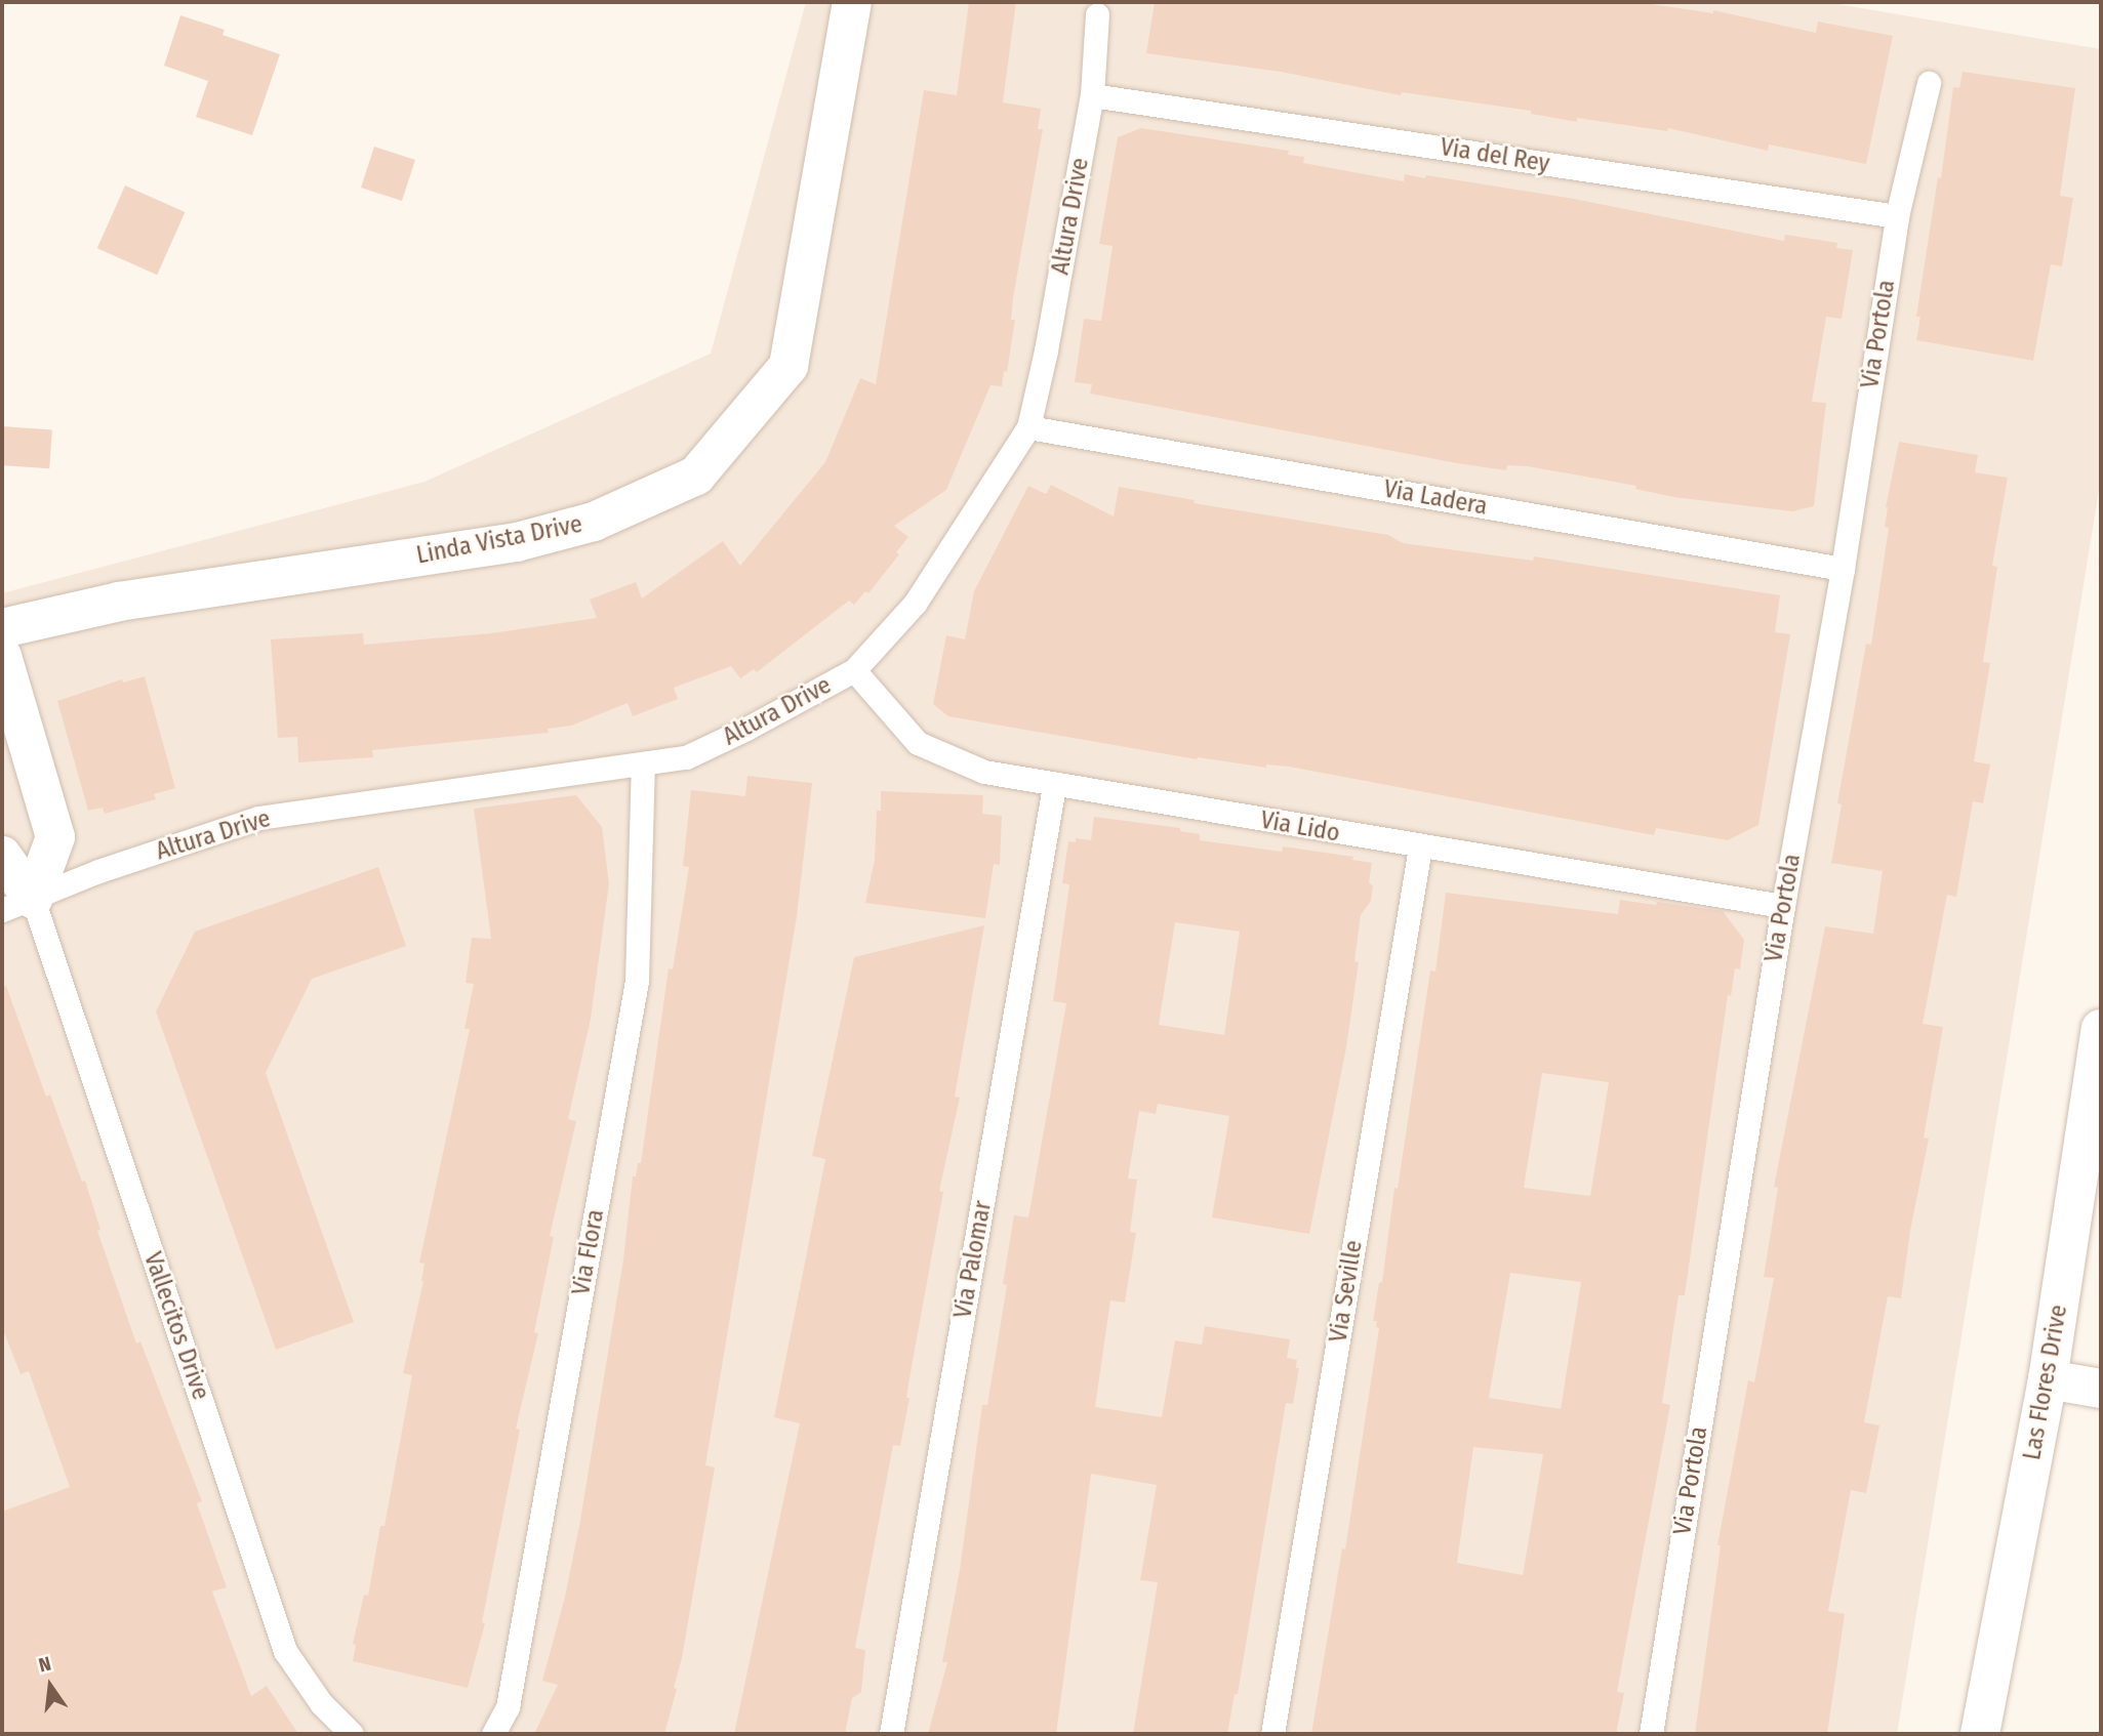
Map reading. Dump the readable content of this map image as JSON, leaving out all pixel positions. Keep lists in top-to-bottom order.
{
  "streets": {
    "street": ["Linda Vista Drive", "Vallecitos Drive", "Las Flores Drive"],
    "lane": [
      "Via del Rey",
      "Altura Drive",
      "Via Portola",
      "Via Ladera",
      "Via Lido",
      "Via Flora",
      "Via Palomar",
      "Via Seville"
    ]
  },
  "crossings": [
    ["Via del Rey", "Altura Drive"],
    ["Via del Rey", "Via Portola"],
    ["Altura Drive", "Via Ladera"],
    ["Altura Drive", "Via Lido"],
    ["Altura Drive", "Via Flora"],
    ["Altura Drive", "Vallecitos Drive"],
    ["Via Portola", "Via Ladera"],
    ["Via Portola", "Via Lido"],
    ["Via Lido", "Via Palomar"],
    ["Via Lido", "Via Seville"]
  ],
  "north": "top"
}
